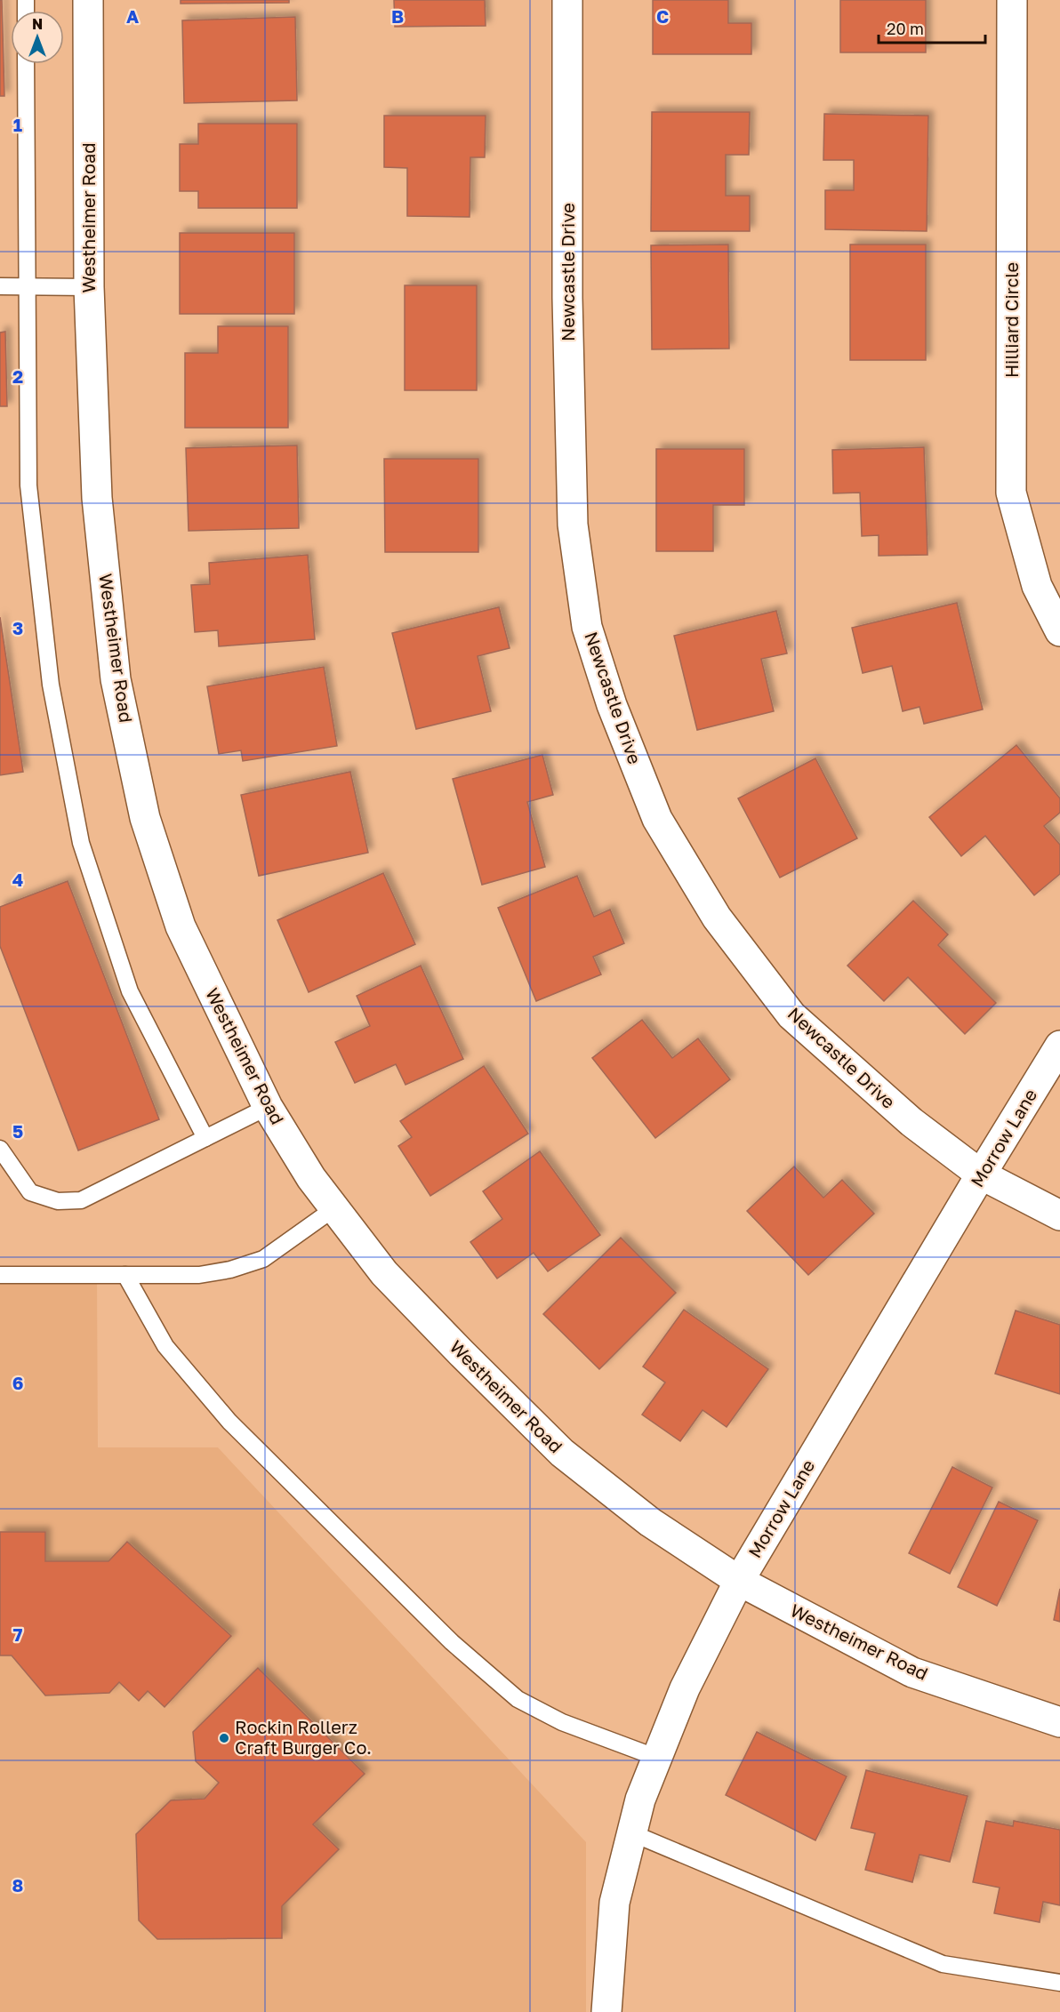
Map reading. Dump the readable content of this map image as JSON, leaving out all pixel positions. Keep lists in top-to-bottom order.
{
  "streets": {
    "street": [
      "Westheimer Road",
      "Newcastle Drive",
      "Hilliard Circle",
      "Morrow Lane"
    ]
  },
  "crossings": [
    ["Westheimer Road", "Morrow Lane"],
    ["Newcastle Drive", "Morrow Lane"]
  ],
  "places": ["Rockin Rollerz Craft Burger Co."],
  "scale_bar": "20 m",
  "north": "top",
  "grid": {
    "columns": ["A", "B", "C"],
    "rows": [
      "1",
      "2",
      "3",
      "4",
      "5",
      "6",
      "7",
      "8"
    ]
  }
}
